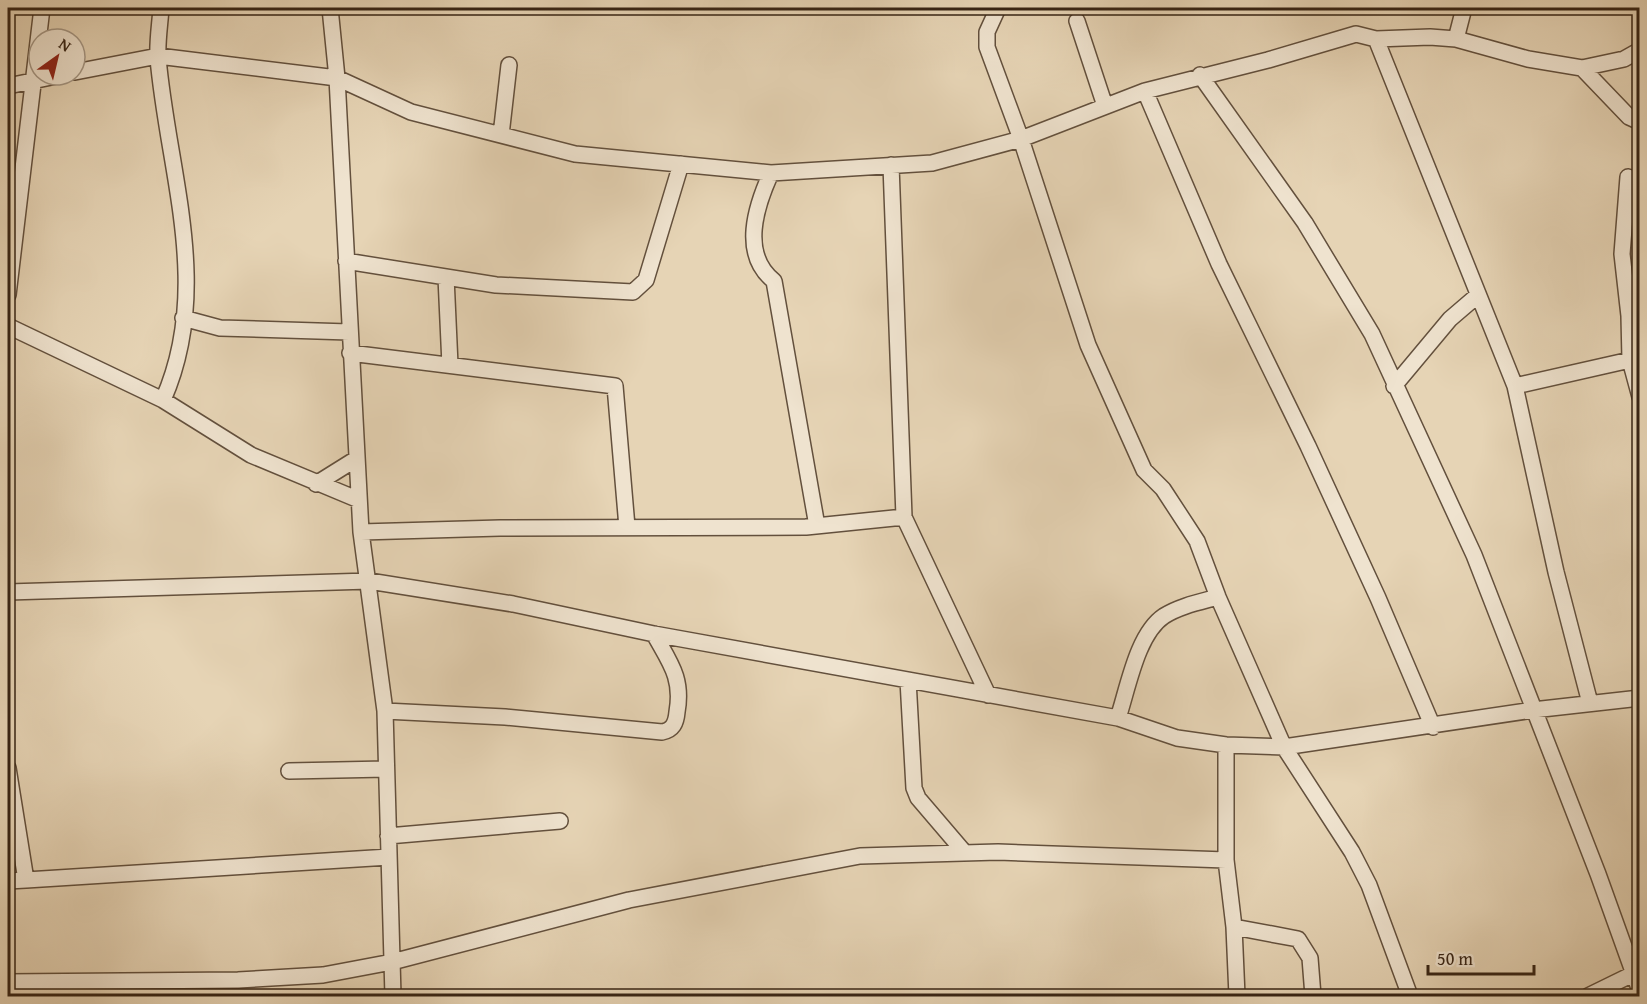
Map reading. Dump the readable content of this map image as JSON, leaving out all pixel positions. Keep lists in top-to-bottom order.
{
  "scale_bar": "50 m",
  "north": "top right"
}
